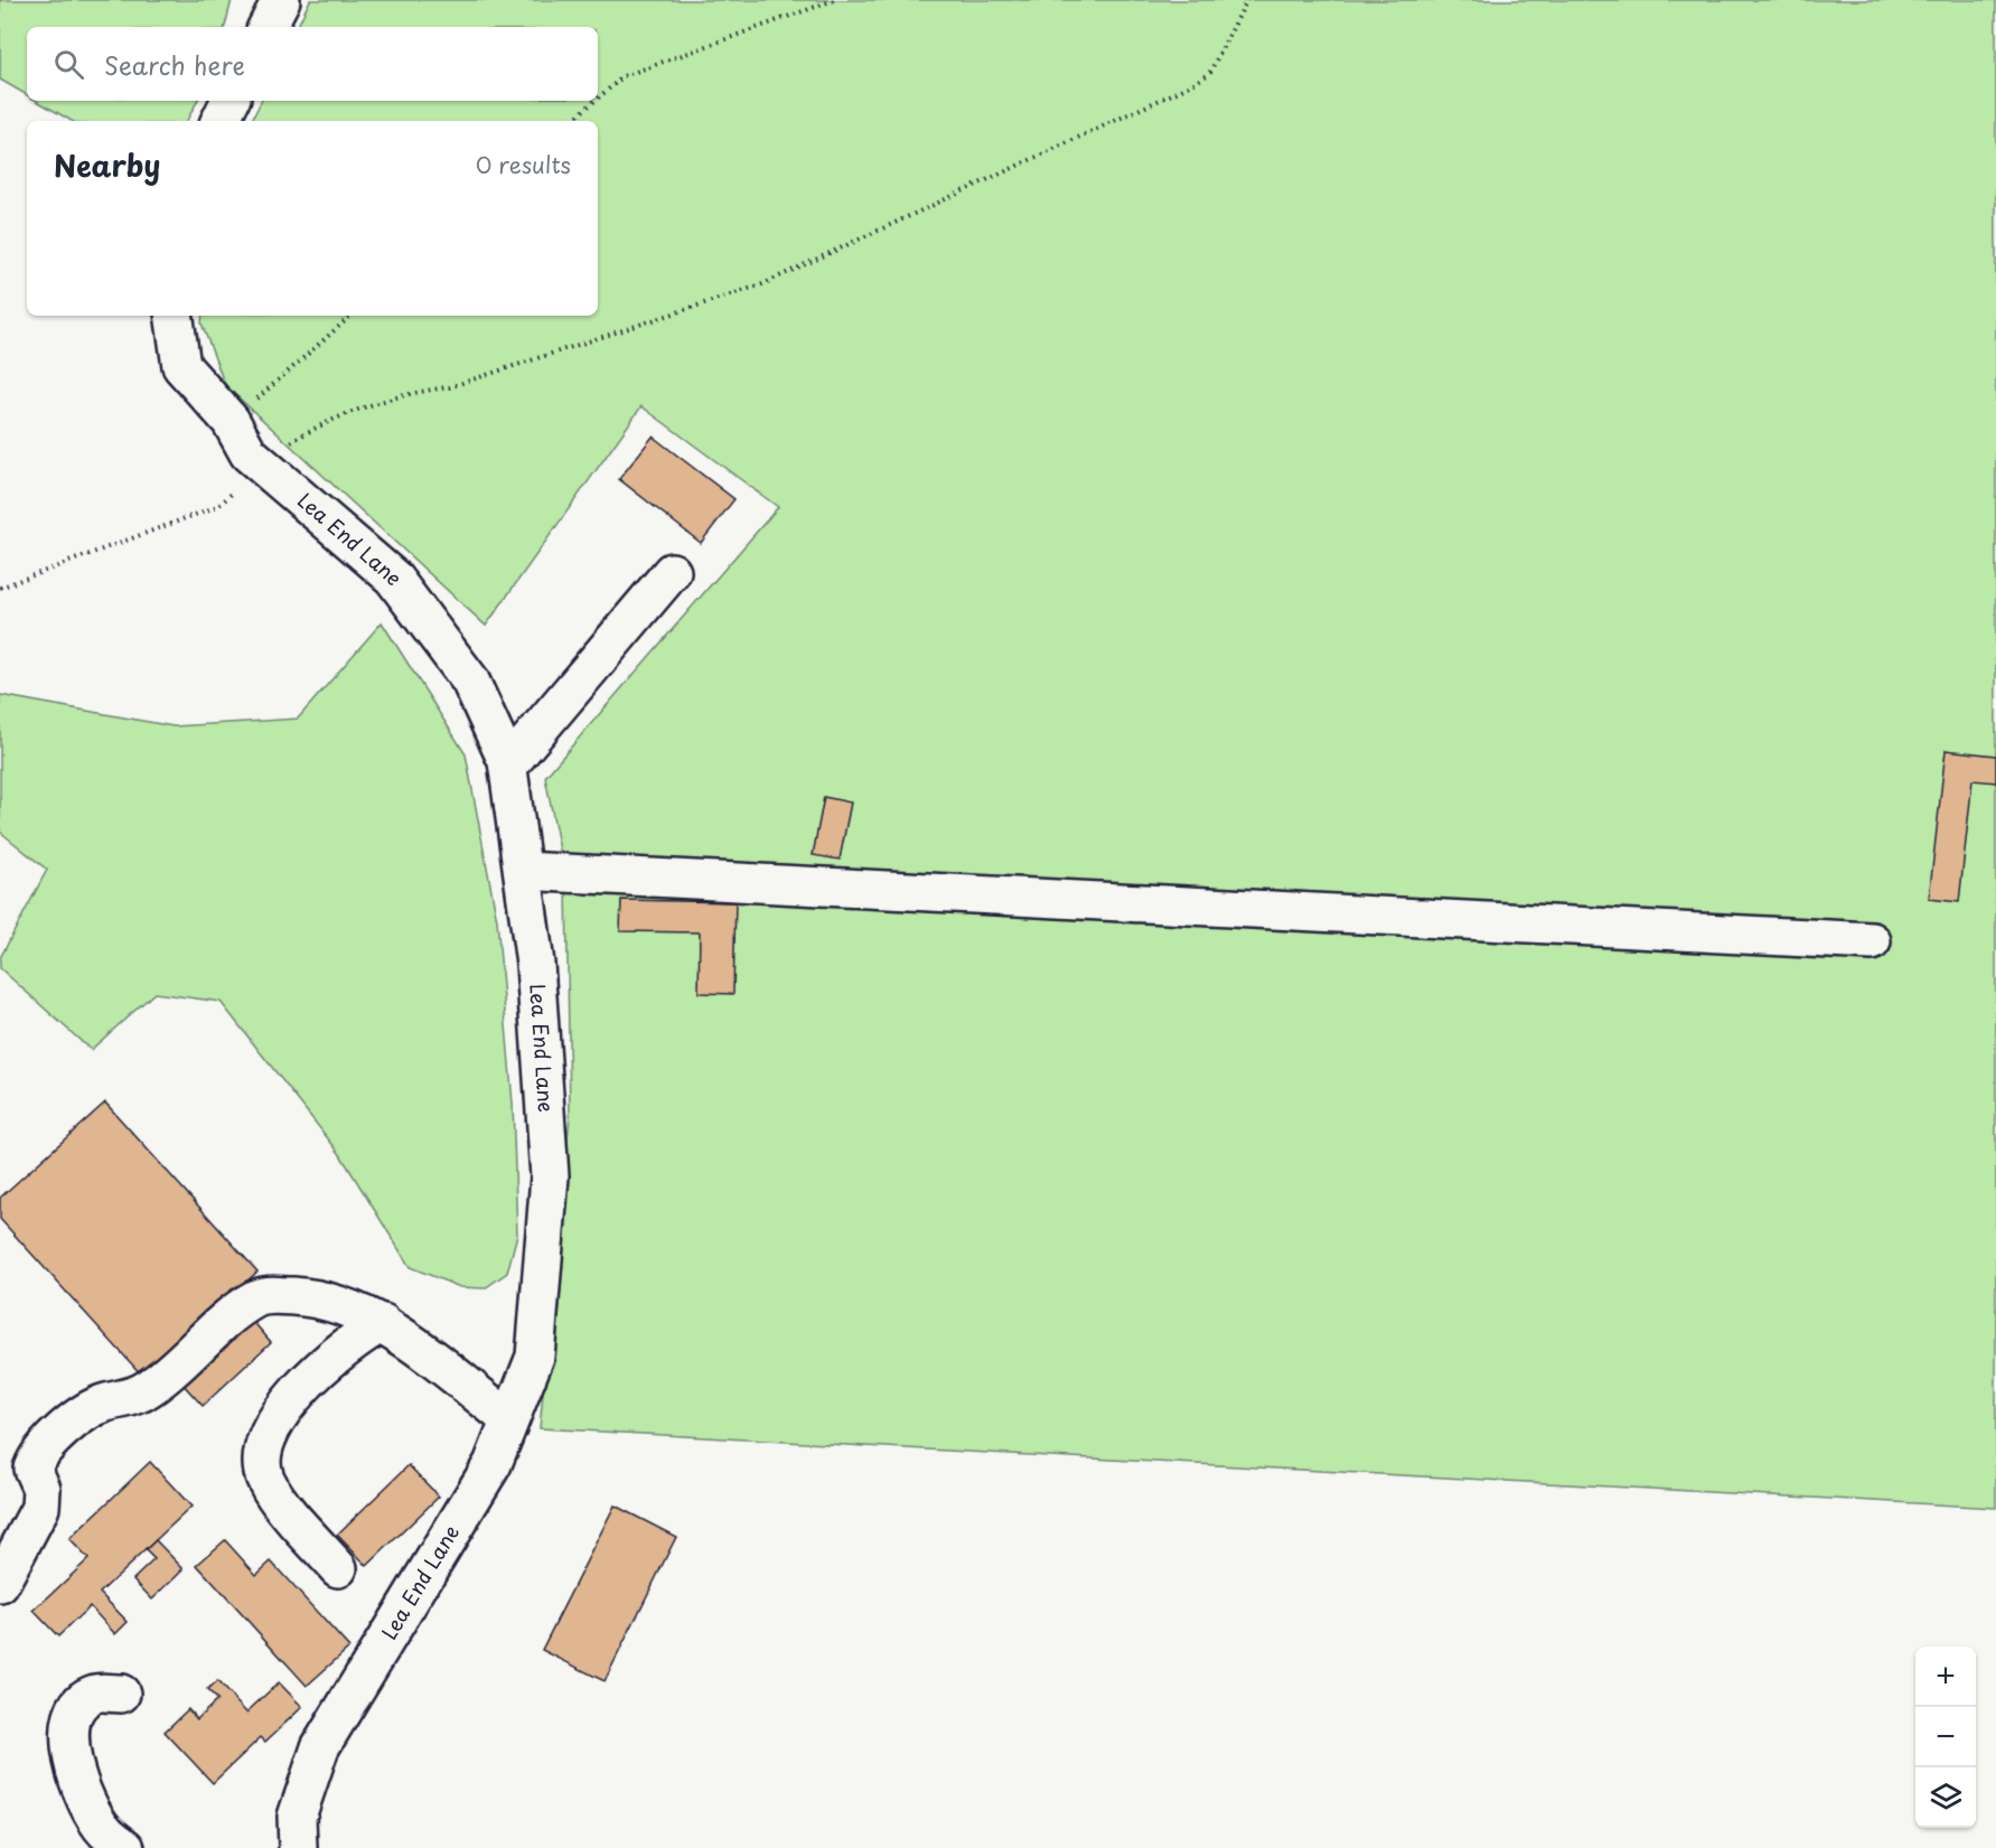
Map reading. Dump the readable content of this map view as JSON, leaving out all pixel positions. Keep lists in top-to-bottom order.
{
  "streets": {
    "street": ["Lea End Lane"]
  },
  "page": {
    "search": "Search here",
    "heading": ["Nearby", "0 results"],
    "map_buttons": ["+", "−"]
  }
}
